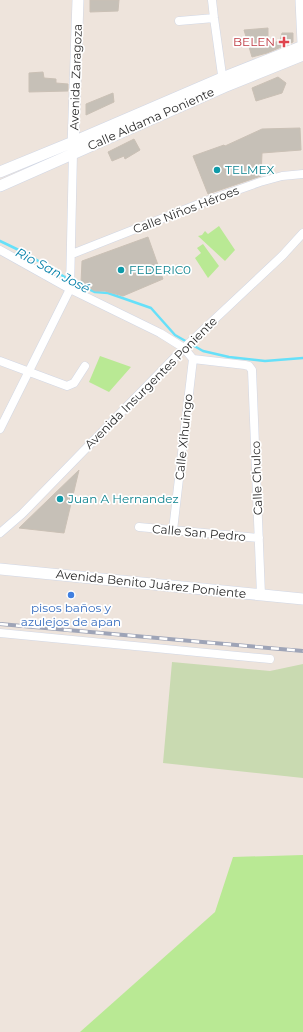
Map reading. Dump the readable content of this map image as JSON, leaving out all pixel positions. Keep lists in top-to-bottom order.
{
  "streets": {
    "main road": ["Avenida Zaragoza", "Calle Aldama Poniente", "Avenida Benito Juárez Poniente"],
    "street": [
      "Calle Niños Héroes",
      "Avenida Insurgentes Poniente",
      "Calle Xihuingo",
      "Calle Chulco",
      "Calle San Pedro"
    ]
  },
  "crossings": [
    ["Avenida Zaragoza", "Calle Aldama Poniente"],
    ["Calle Xihuingo", "Calle Chulco"],
    ["Calle Xihuingo", "Calle San Pedro"],
    ["Calle Chulco", "Calle San Pedro"],
    ["Calle Chulco", "Avenida Benito Juárez Poniente"]
  ],
  "water": ["Rio San José"],
  "places": {
    "health": ["BELEN"],
    "other": [
      "TELMEX",
      "FEDERIC0",
      "Juan A Hernandez",
      "pisos baños y azulejos de apan"
    ]
  }
}
